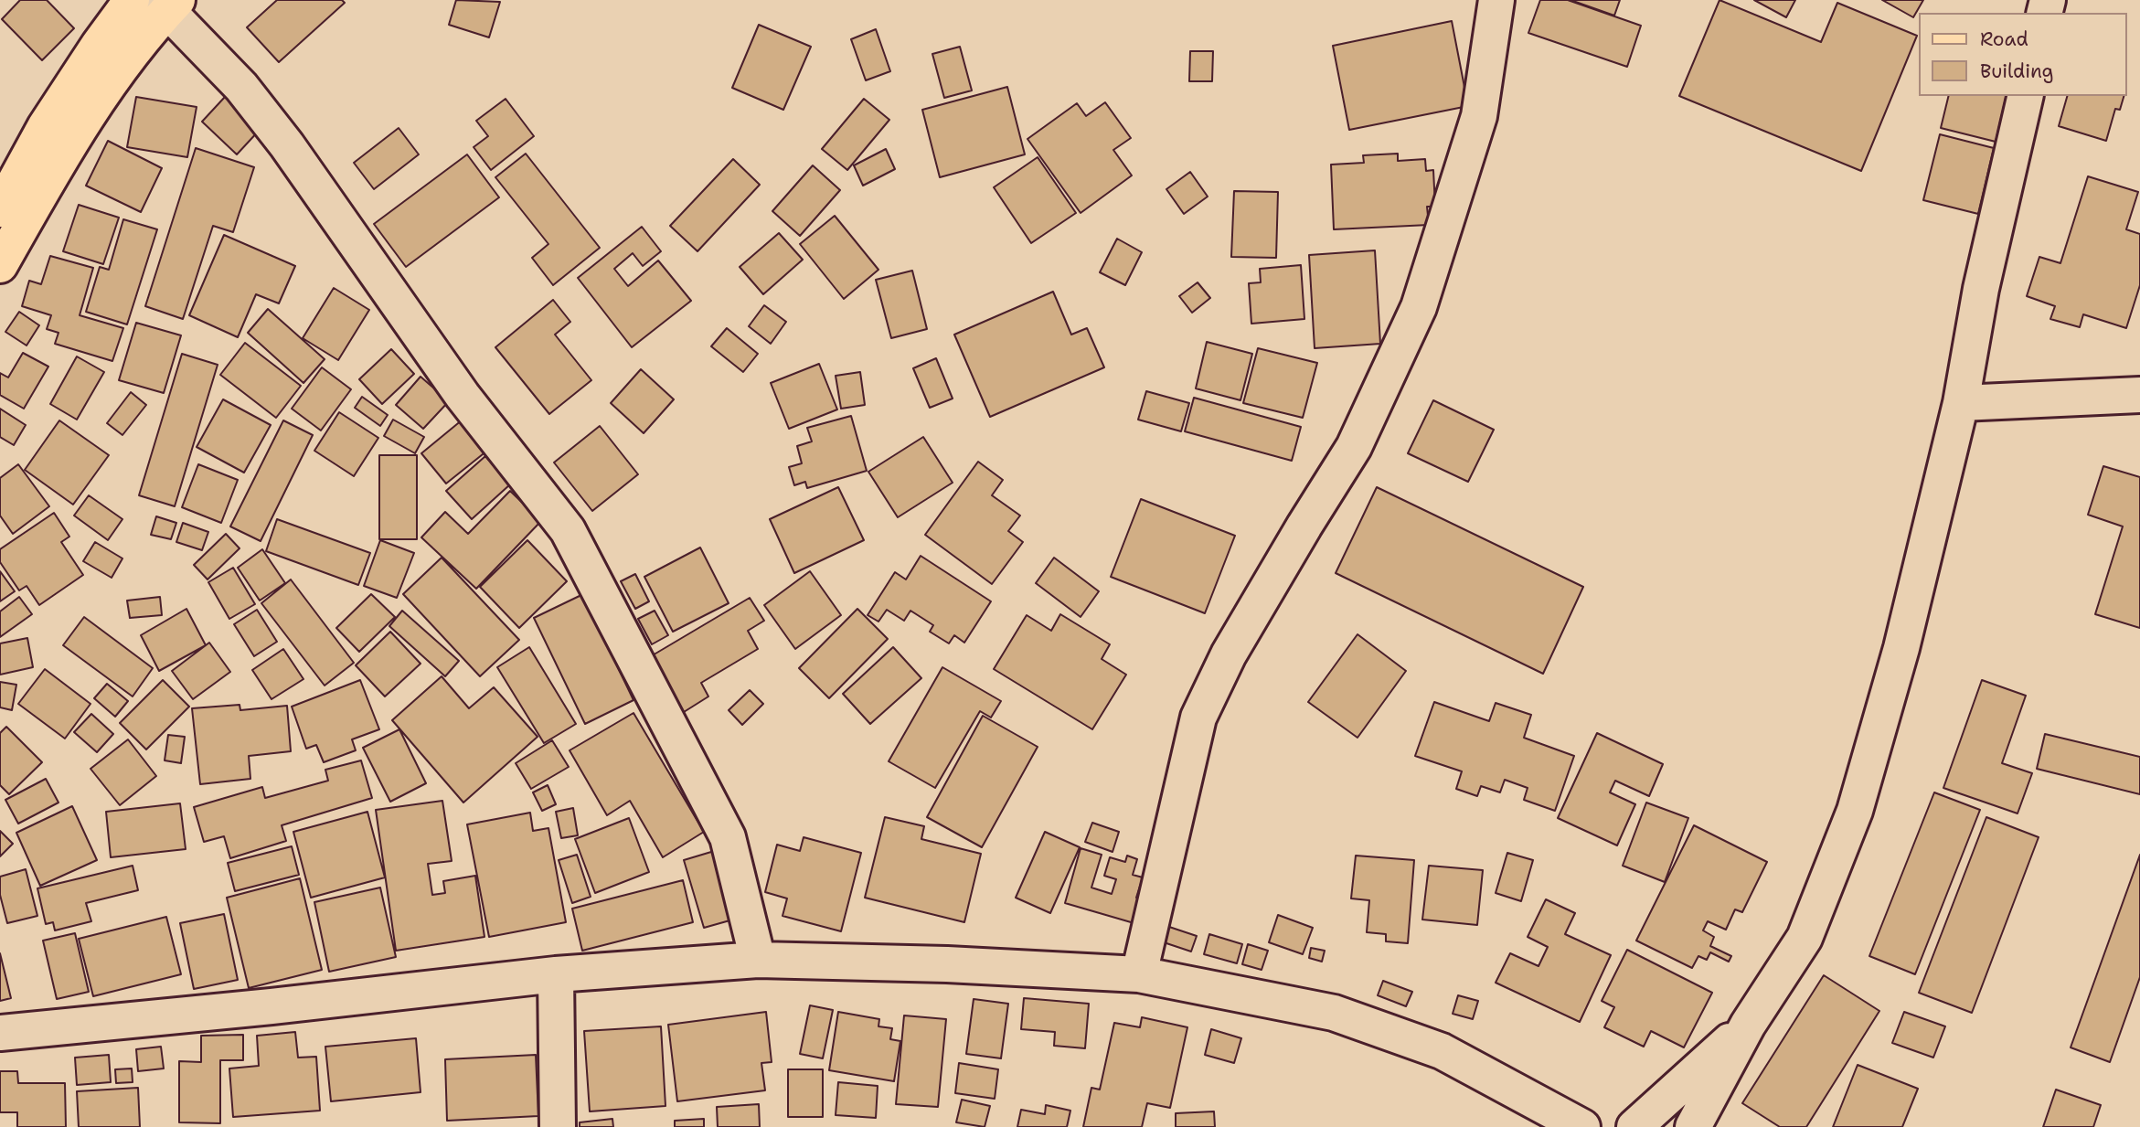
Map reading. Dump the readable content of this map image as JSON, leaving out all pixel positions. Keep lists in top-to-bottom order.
{
  "legend": ["Road", "Building"]
}
